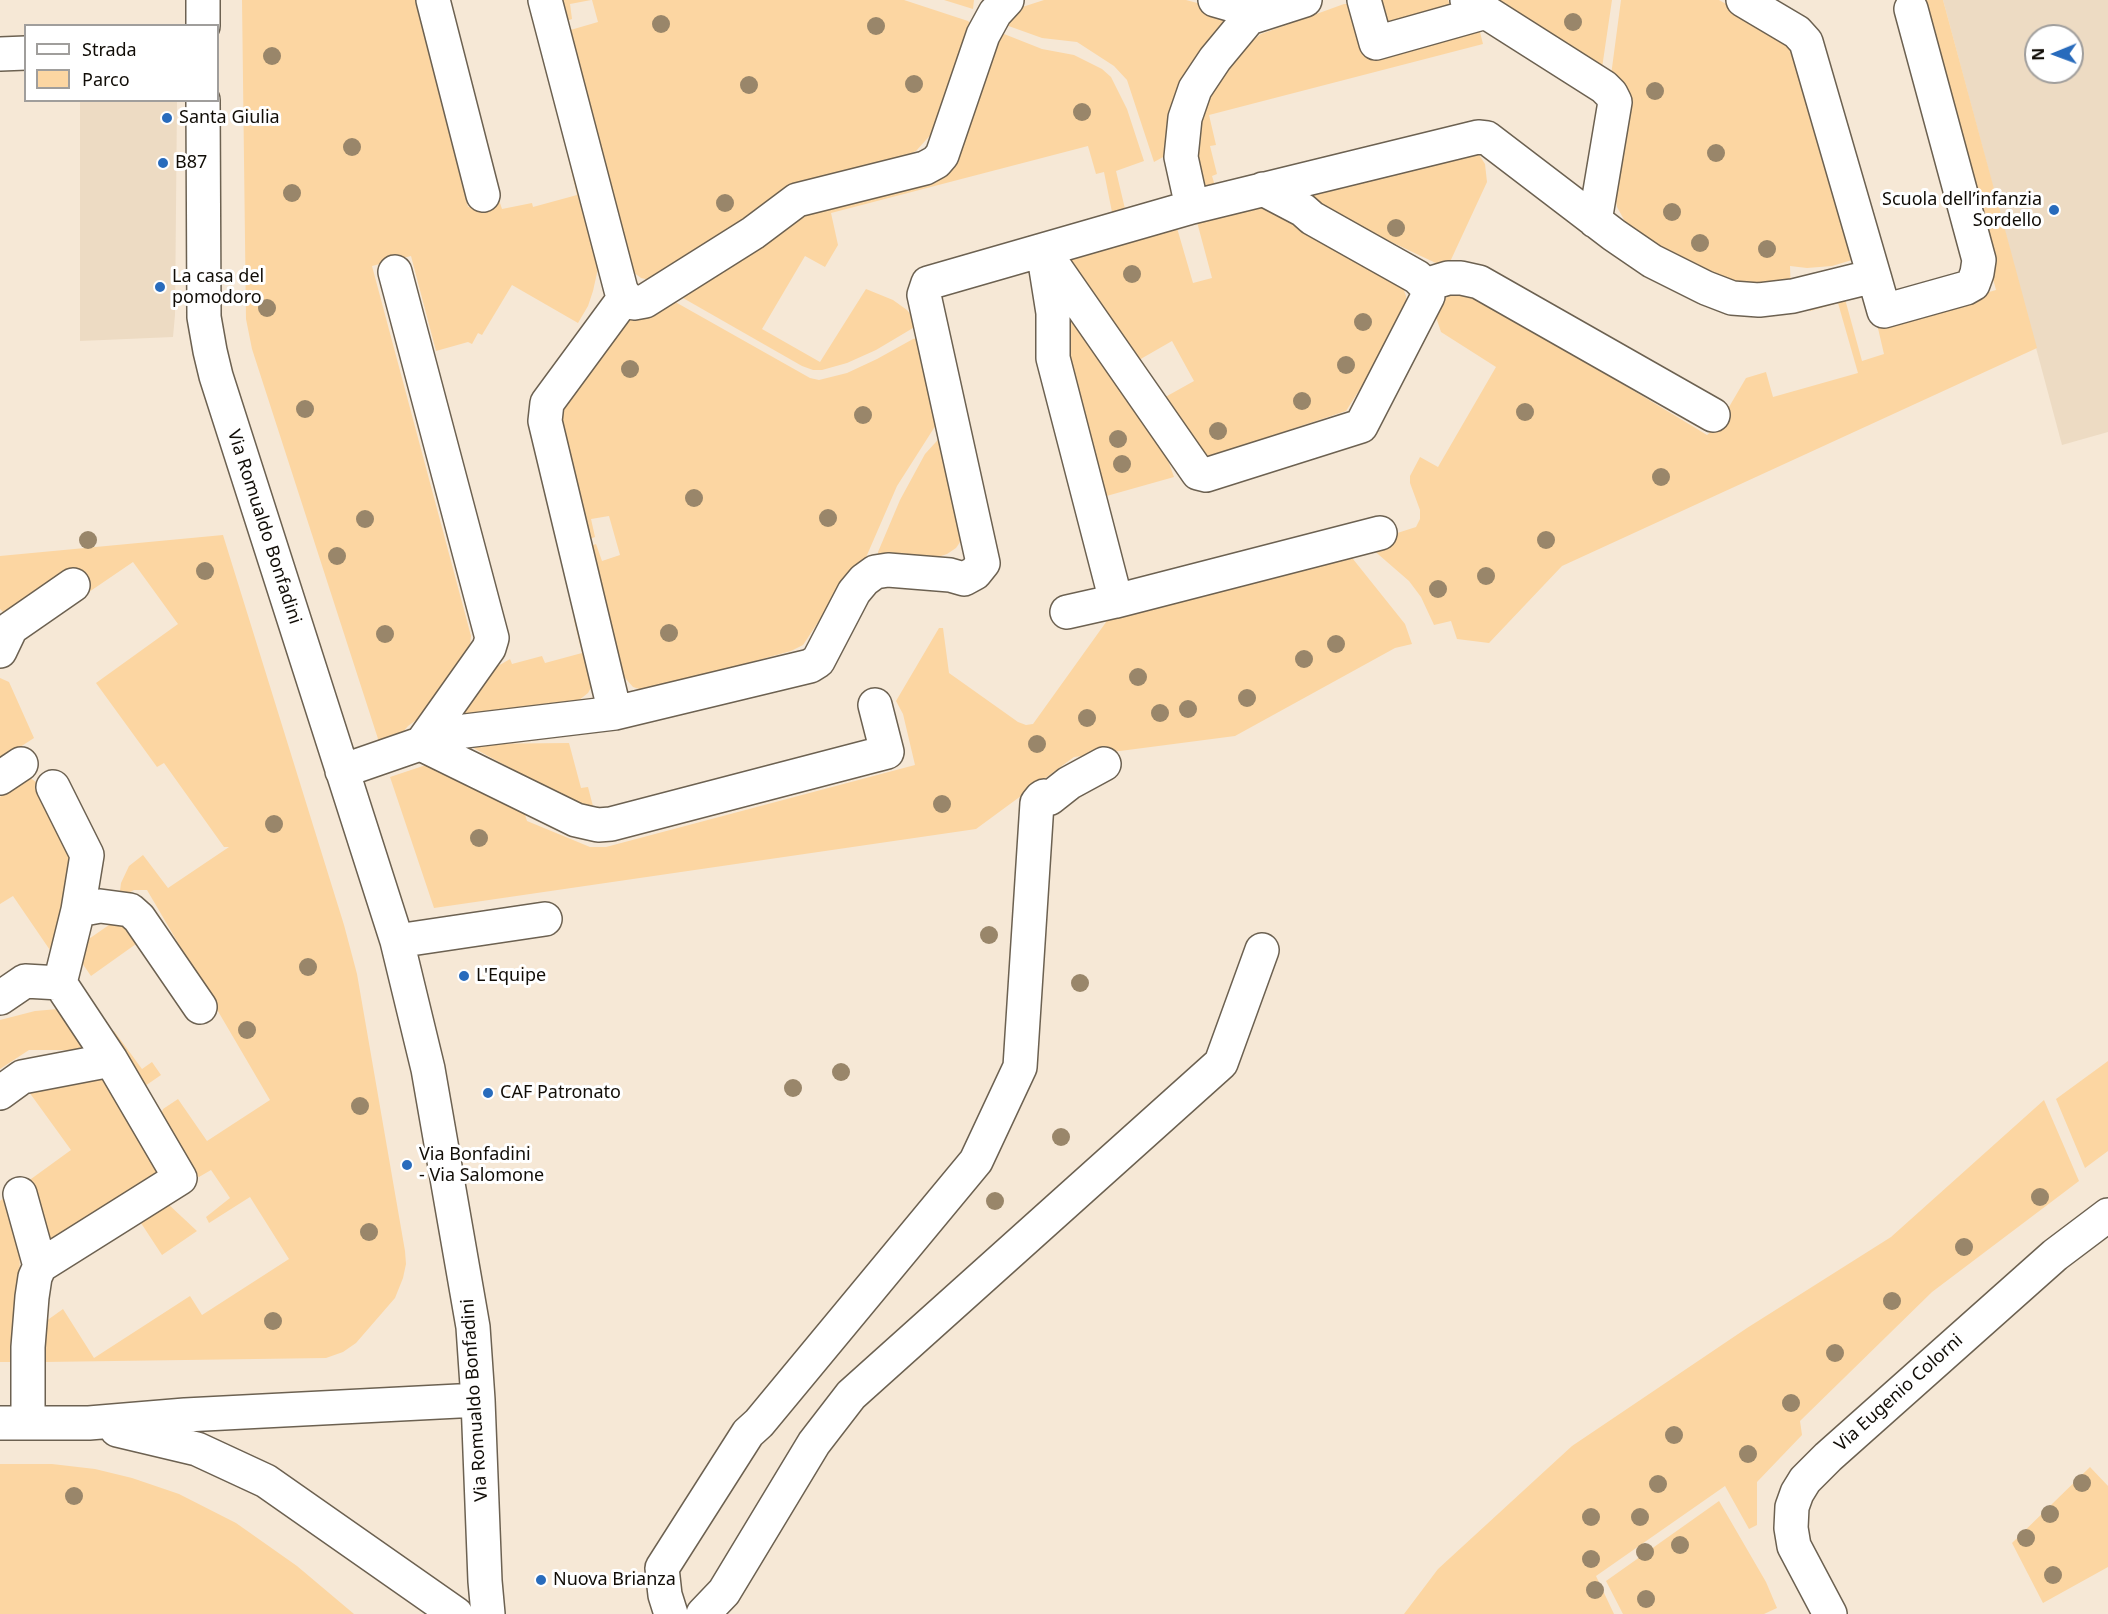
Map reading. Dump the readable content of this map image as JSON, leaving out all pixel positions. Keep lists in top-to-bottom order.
{
  "streets": {
    "street": ["Via Romualdo Bonfadini", "Via Eugenio Colorni"]
  },
  "places": [
    "Santa Giulia",
    "B87",
    "Scuola dell’infanzia Sordello",
    "La casa del pomodoro",
    "L'Equipe",
    "CAF Patronato",
    "Via Bonfadini - Via Salomone",
    "Nuova Brianza"
  ],
  "legend": ["Strada", "Parco"],
  "north": "left"
}
